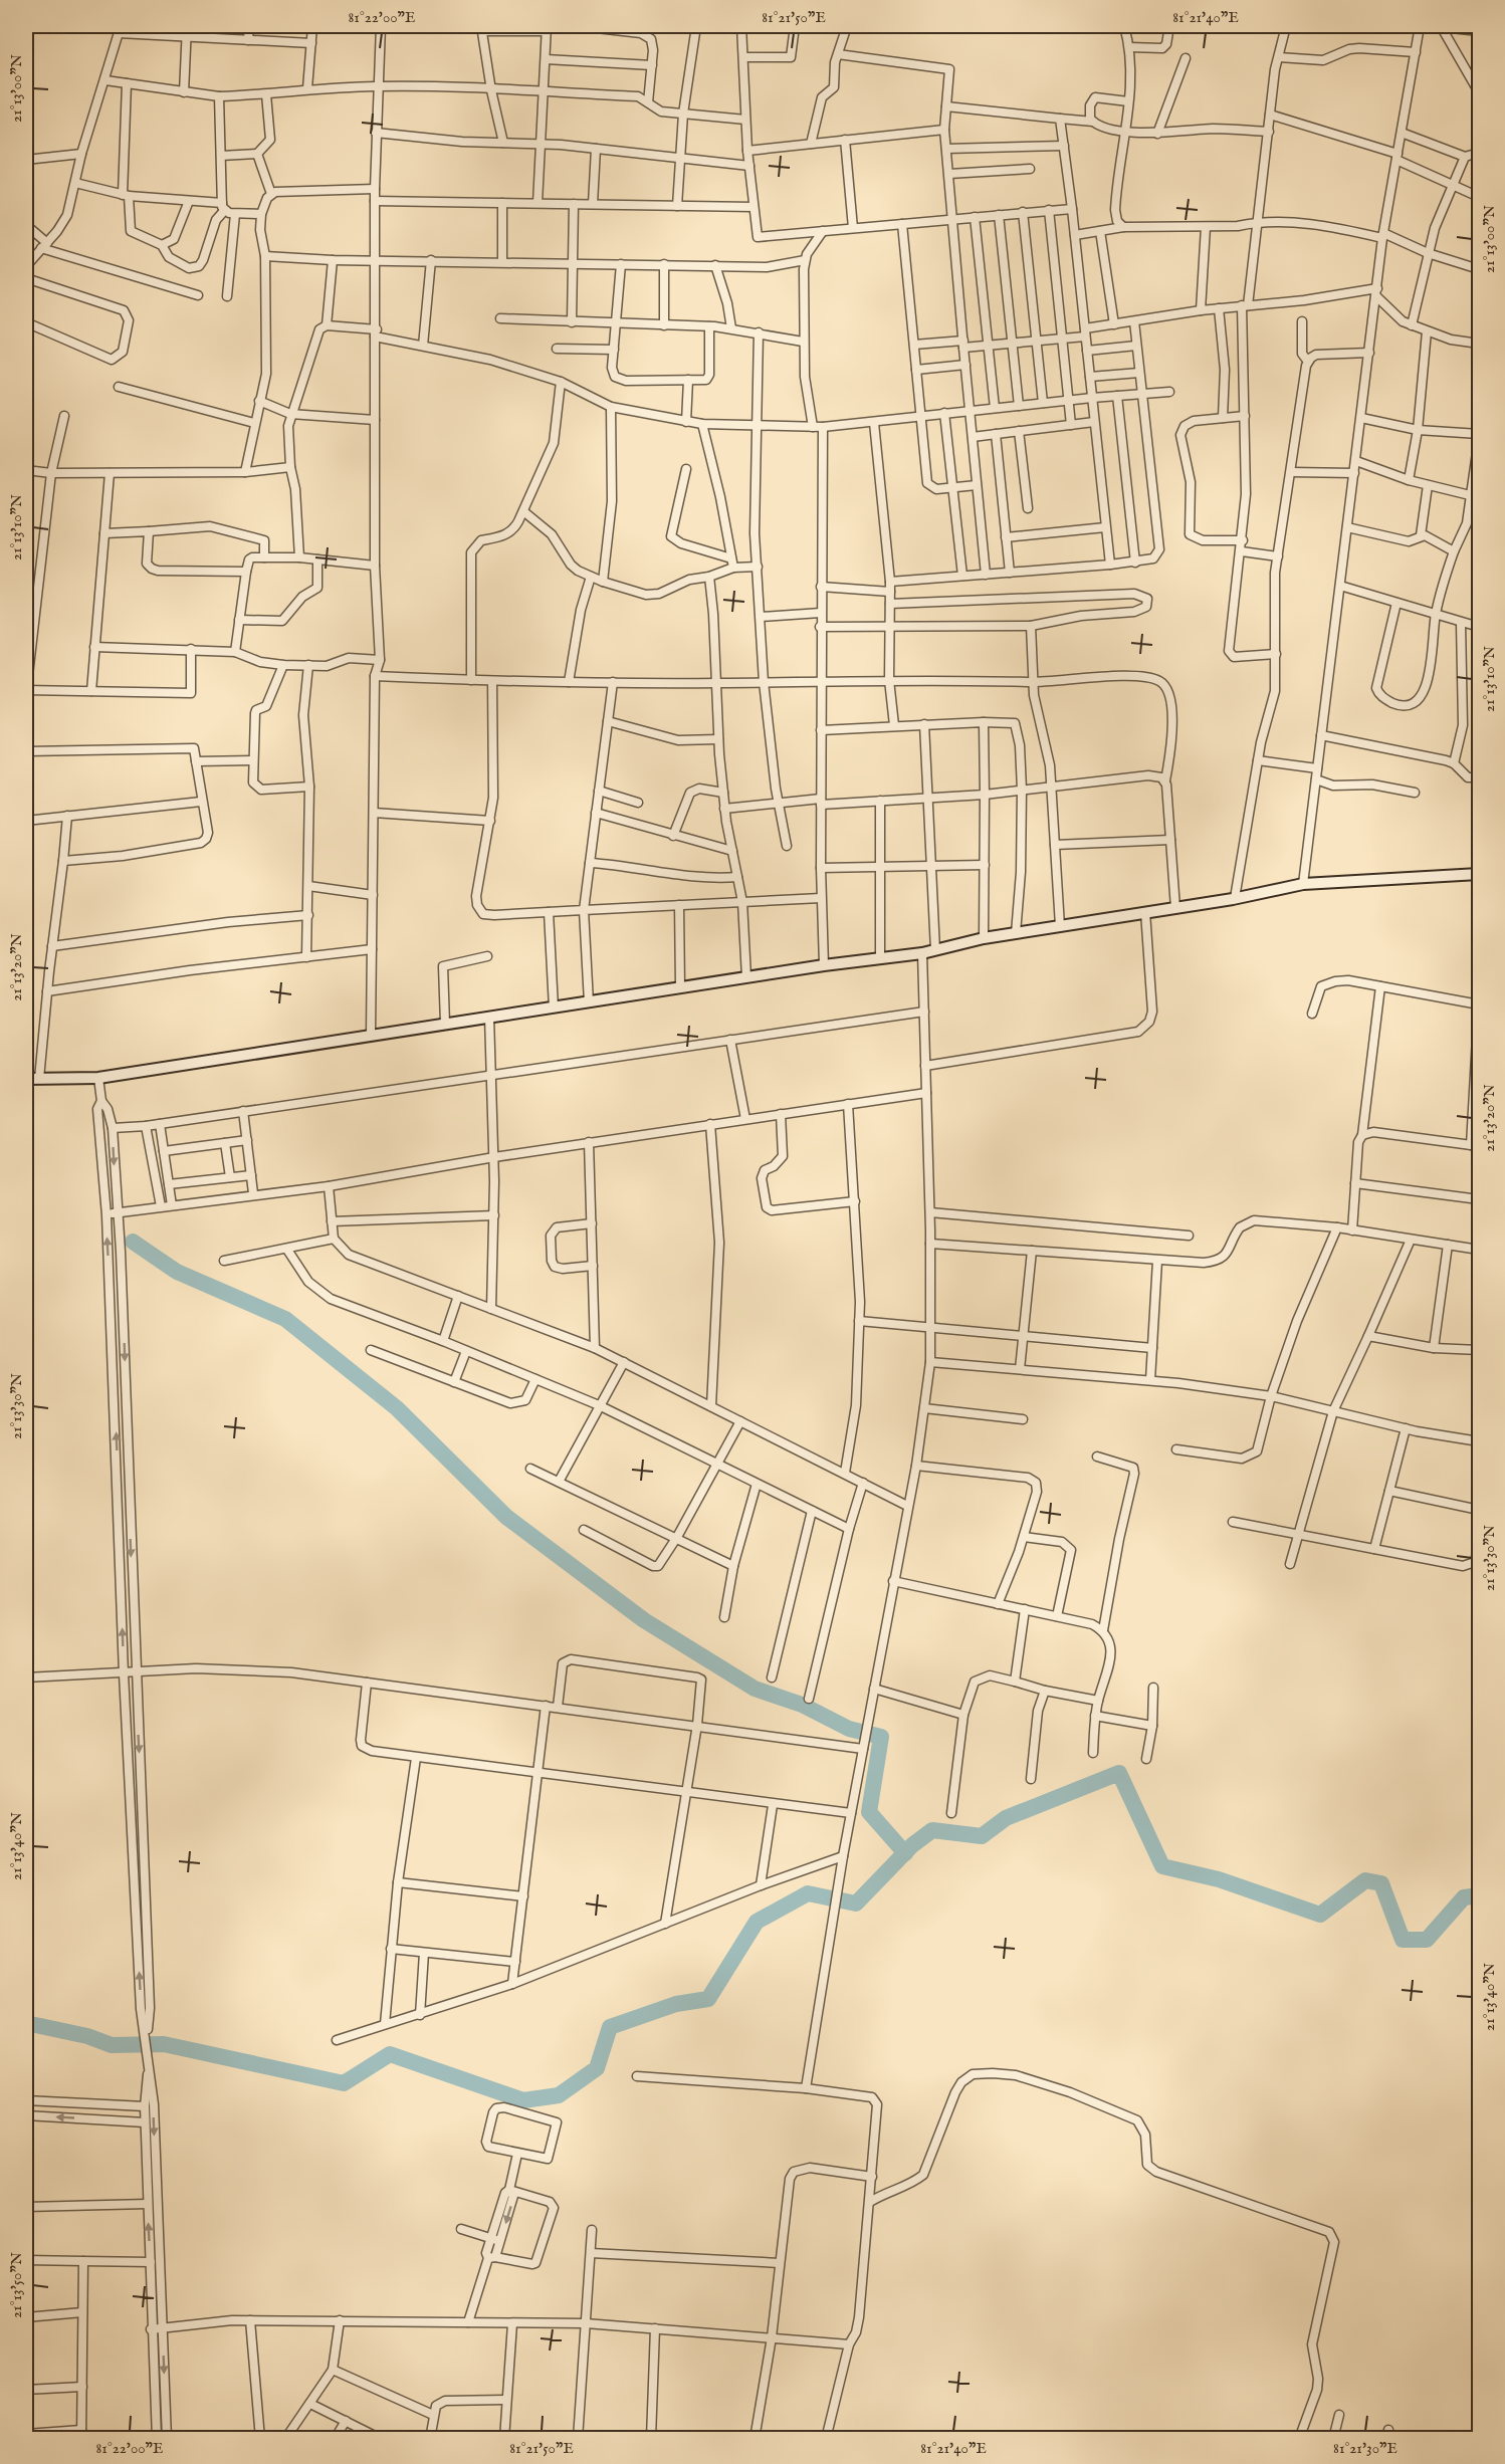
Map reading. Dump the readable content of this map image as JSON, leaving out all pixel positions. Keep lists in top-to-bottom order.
{
  "coordinates": [
    "81°22'00\"E",
    "81°21'50\"E",
    "81°21'40\"E",
    "21°13'00\"N",
    "21°13'10\"N",
    "21°13'20\"N",
    "21°13'30\"N",
    "21°13'40\"N",
    "21°13'50\"N",
    "81°21'30\"E"
  ]
}
